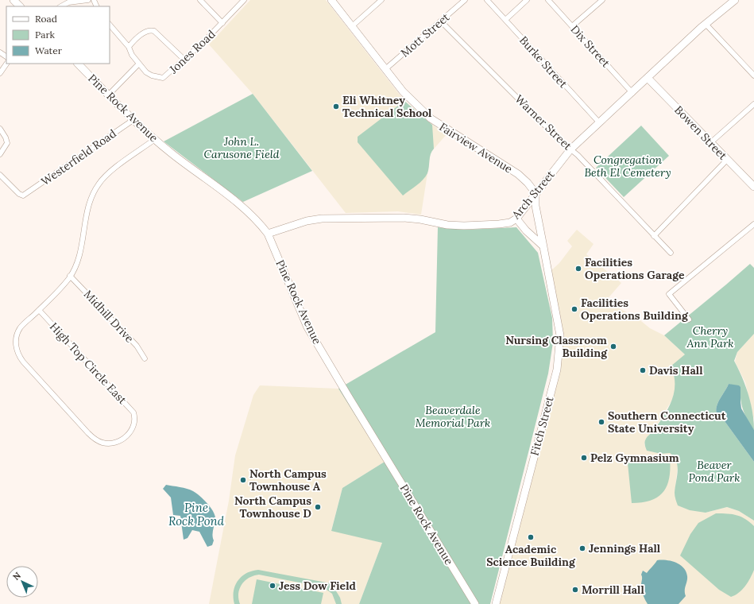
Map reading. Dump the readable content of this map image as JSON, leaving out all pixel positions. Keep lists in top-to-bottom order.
{
  "streets": {
    "street": [
      "Mott Street",
      "Dix Street",
      "Jones Road",
      "Burke Street",
      "Pine Rock Avenue",
      "Warner Street",
      "Bowen Street",
      "Fairview Avenue",
      "Westerfield Road",
      "Arch Street",
      "Midhill Drive",
      "High Top Circle East",
      "Fitch Street"
    ]
  },
  "crossings": [
    ["Mott Street", "Warner Street"],
    ["Mott Street", "Fairview Avenue"],
    ["Dix Street", "Arch Street"],
    ["Burke Street", "Arch Street"],
    ["Pine Rock Avenue", "Westerfield Road"],
    ["Pine Rock Avenue", "Arch Street"],
    ["Warner Street", "Arch Street"],
    ["Bowen Street", "Arch Street"],
    ["Fairview Avenue", "Arch Street"],
    ["Fairview Avenue", "Fitch Street"],
    ["Arch Street", "Fitch Street"]
  ],
  "water": ["Pine Rock Pond"],
  "parks": [
    "John L. Carusone Field",
    "Congregation Beth El Cemetery",
    "Cherry Ann Park",
    "Beaverdale Memorial Park",
    "Beaver Pond Park"
  ],
  "places": [
    "Eli Whitney Technical School",
    "Facilities Operations Garage",
    "Facilities Operations Building",
    "Nursing Classroom Building",
    "Davis Hall",
    "Southern Connecticut State University",
    "Pelz Gymnasium",
    "North Campus Townhouse A",
    "North Campus Townhouse D",
    "Academic Science Building",
    "Jennings Hall",
    "Jess Dow Field",
    "Morrill Hall"
  ],
  "legend": ["Road", "Park", "Water"],
  "north": "top left"
}
